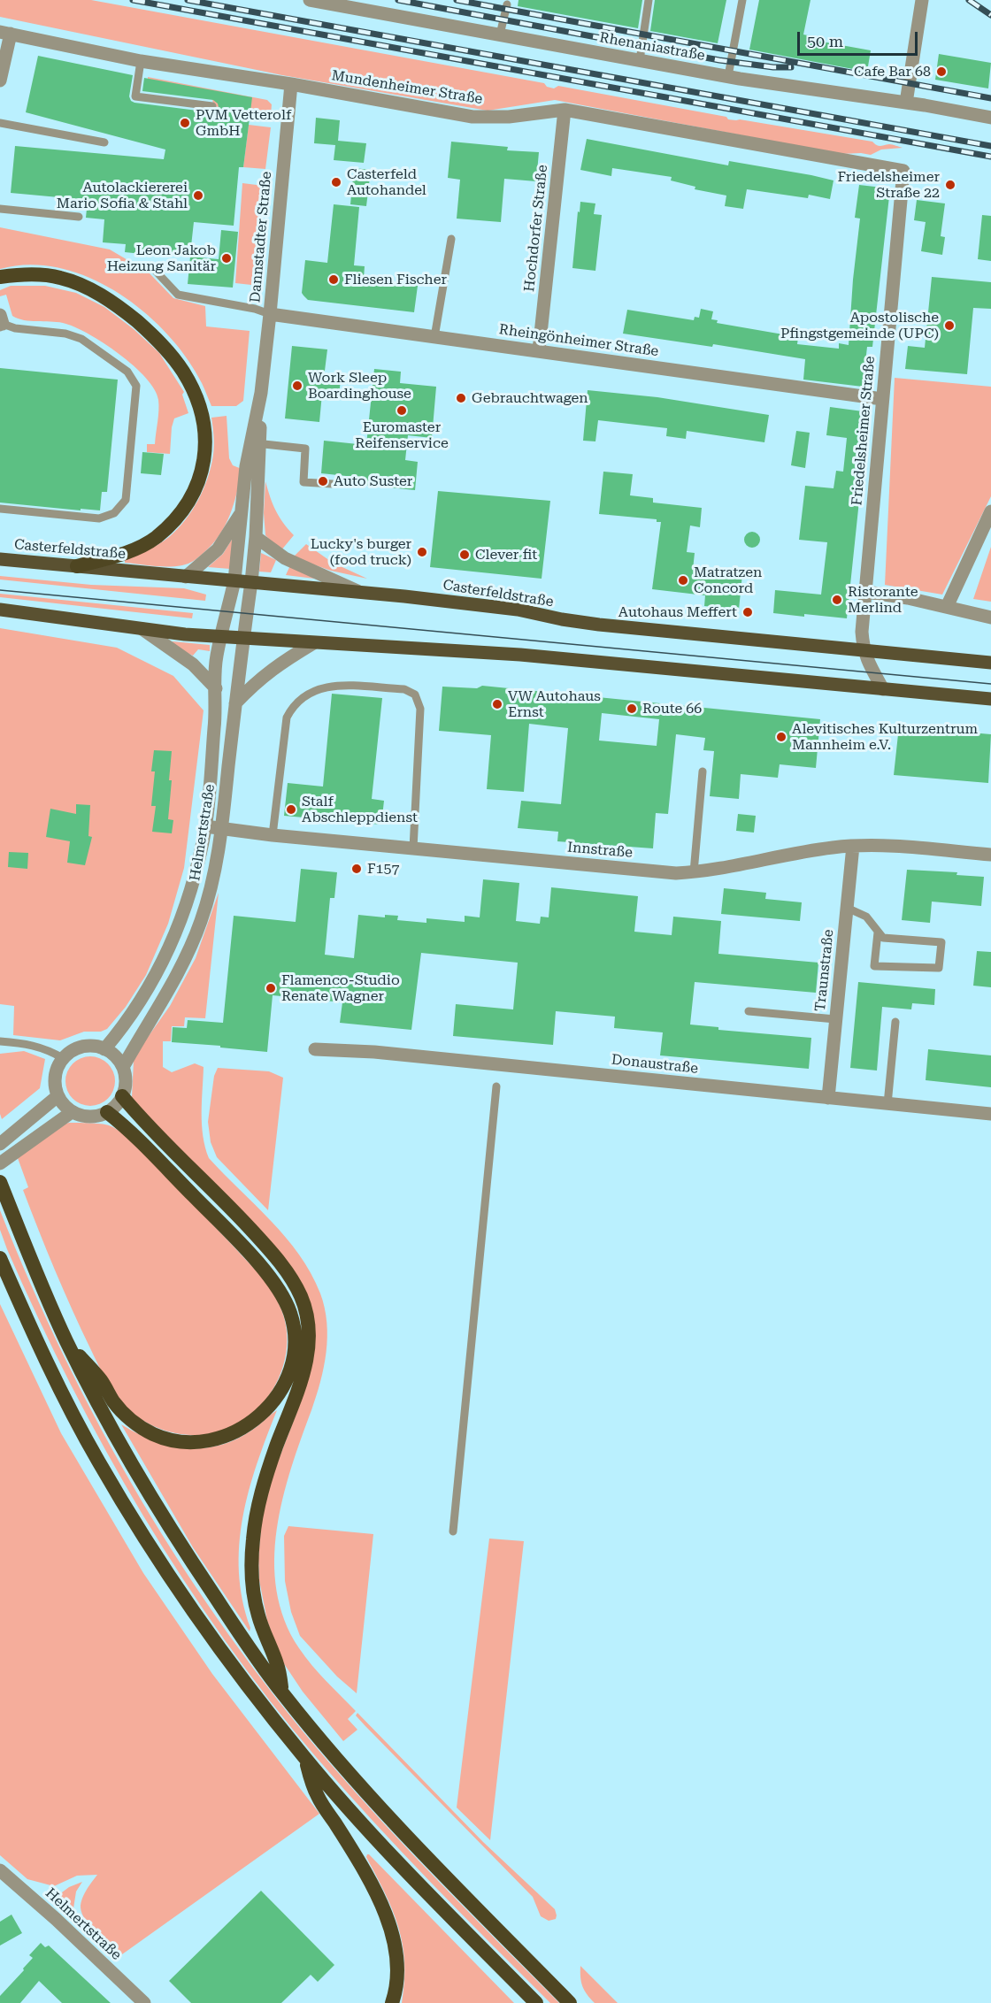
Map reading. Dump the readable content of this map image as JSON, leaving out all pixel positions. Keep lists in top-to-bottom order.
{
  "streets": {
    "main road": ["Casterfeldstraße"],
    "street": [
      "Rhenaniastraße",
      "Mundenheimer Straße",
      "Hochdorfer Straße",
      "Dannstadter Straße",
      "Rheingönheimer Straße",
      "Friedelsheimer Straße",
      "Helmertstraße",
      "Innstraße",
      "Traunstraße",
      "Donaustraße"
    ]
  },
  "crossings": [
    ["Mundenheimer Straße", "Hochdorfer Straße"],
    ["Mundenheimer Straße", "Dannstadter Straße"],
    ["Mundenheimer Straße", "Friedelsheimer Straße"],
    ["Hochdorfer Straße", "Rheingönheimer Straße"],
    ["Dannstadter Straße", "Rheingönheimer Straße"],
    ["Dannstadter Straße", "Casterfeldstraße"],
    ["Dannstadter Straße", "Helmertstraße"],
    ["Rheingönheimer Straße", "Friedelsheimer Straße"],
    ["Friedelsheimer Straße", "Casterfeldstraße"],
    ["Casterfeldstraße", "Helmertstraße"],
    ["Helmertstraße", "Innstraße"],
    ["Innstraße", "Traunstraße"],
    ["Traunstraße", "Donaustraße"]
  ],
  "places": [
    "Cafe Bar 68",
    "PVM Vetterolf GmbH",
    "Casterfeld Autohandel",
    "Friedelsheimer Straße 22",
    "Autolackiererei Mario Sofia & Stahl",
    "Leon Jakob Heizung Sanitär",
    "Fliesen Fischer",
    "Apostolische Pfingstgemeinde (UPC)",
    "Work Sleep Boardinghouse",
    "Gebrauchtwagen",
    "Euromaster Reifenservice",
    "Auto Suster",
    "Lucky's burger (food truck)",
    "Clever fit",
    "Matratzen Concord",
    "Ristorante Merlind",
    "Autohaus Meffert",
    "VW Autohaus Ernst",
    "Route 66",
    "Alevitisches Kulturzentrum Mannheim e.V.",
    "Stalf Abschleppdienst",
    "F157",
    "Flamenco-Studio Renate Wagner"
  ],
  "scale_bar": "50 m"
}
